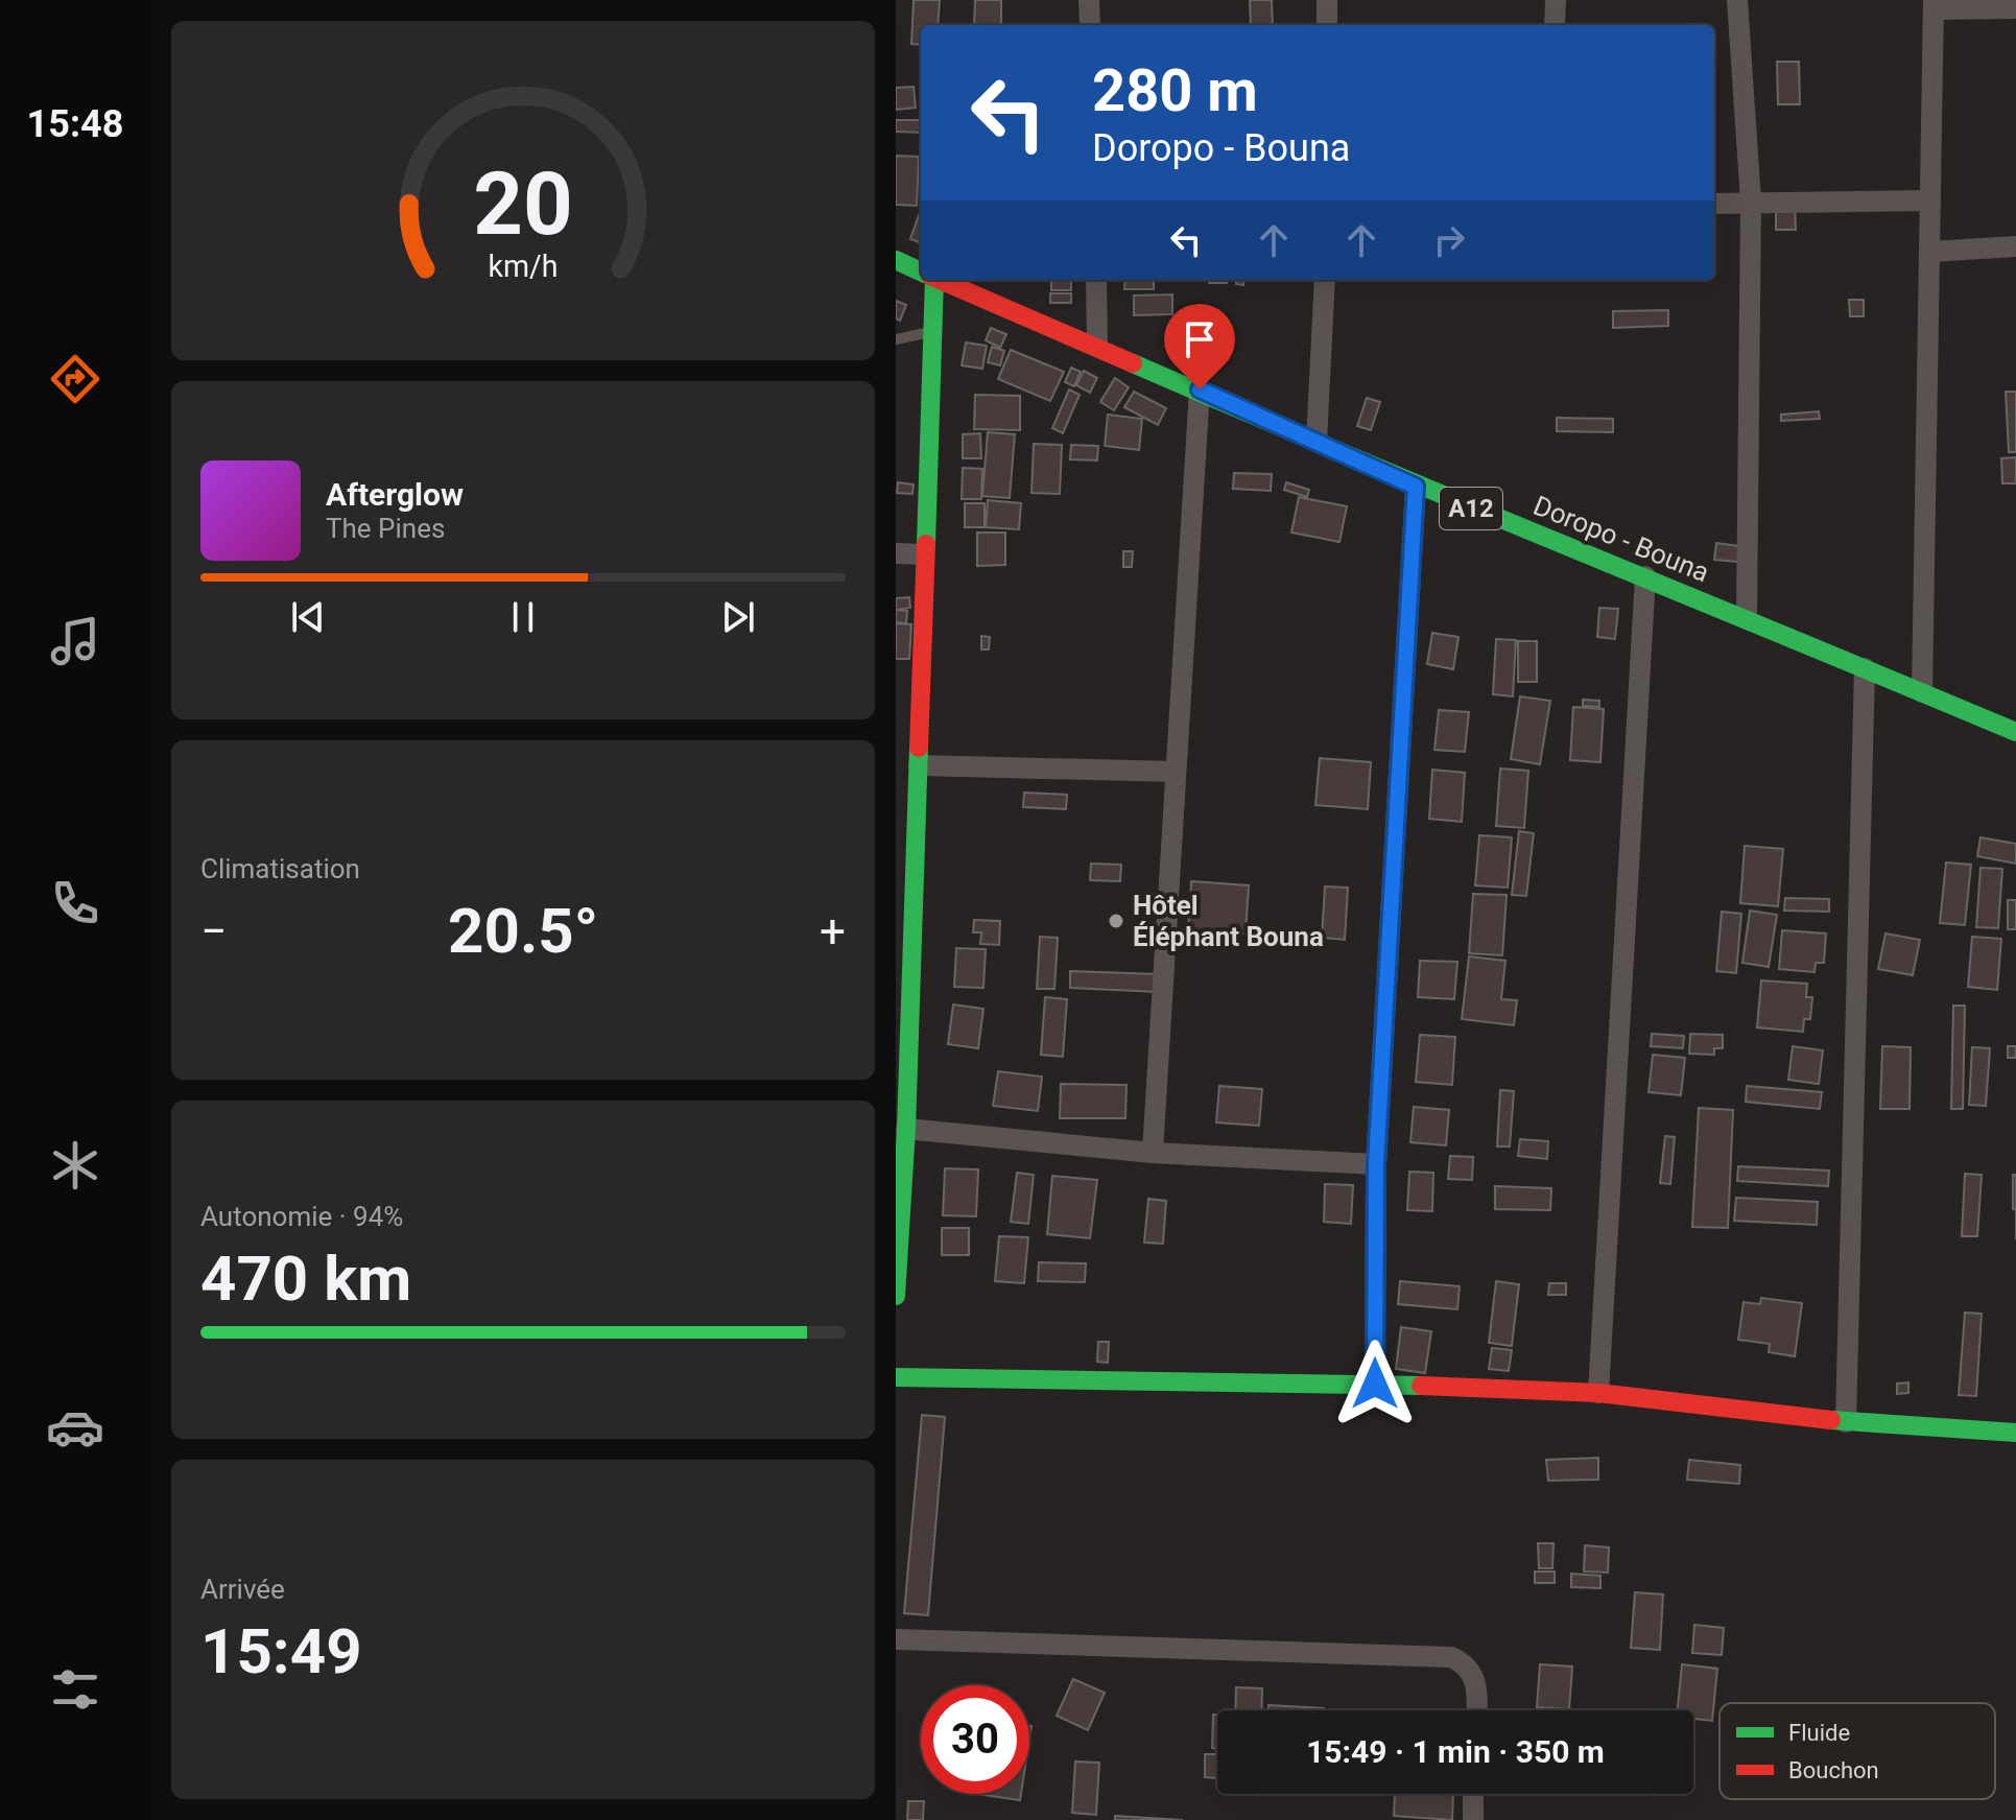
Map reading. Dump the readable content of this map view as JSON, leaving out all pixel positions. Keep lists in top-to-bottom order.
{
  "streets": {
    "street": ["A12", "Doropo - Bouna"]
  },
  "places": ["Hôtel Éléphant Bouna"],
  "legend": ["Fluide", "Bouchon"],
  "page": {
    "tabs": "15:48",
    "turn": ["280 m", "Doropo - Bouna"],
    "song": ["Afterglow", "The Pines"],
    "tile": [
      "Climatisation",
      ["Autonomie · 94%", "470 km"],
      ["Arrivée", "15:49"]
    ],
    "heat": ["−", "20.5°", "+"],
    "limit": "30",
    "trip": "15:49 · 1 min · 350 m",
    "gauge": ["20", "km/h"]
  }
}
